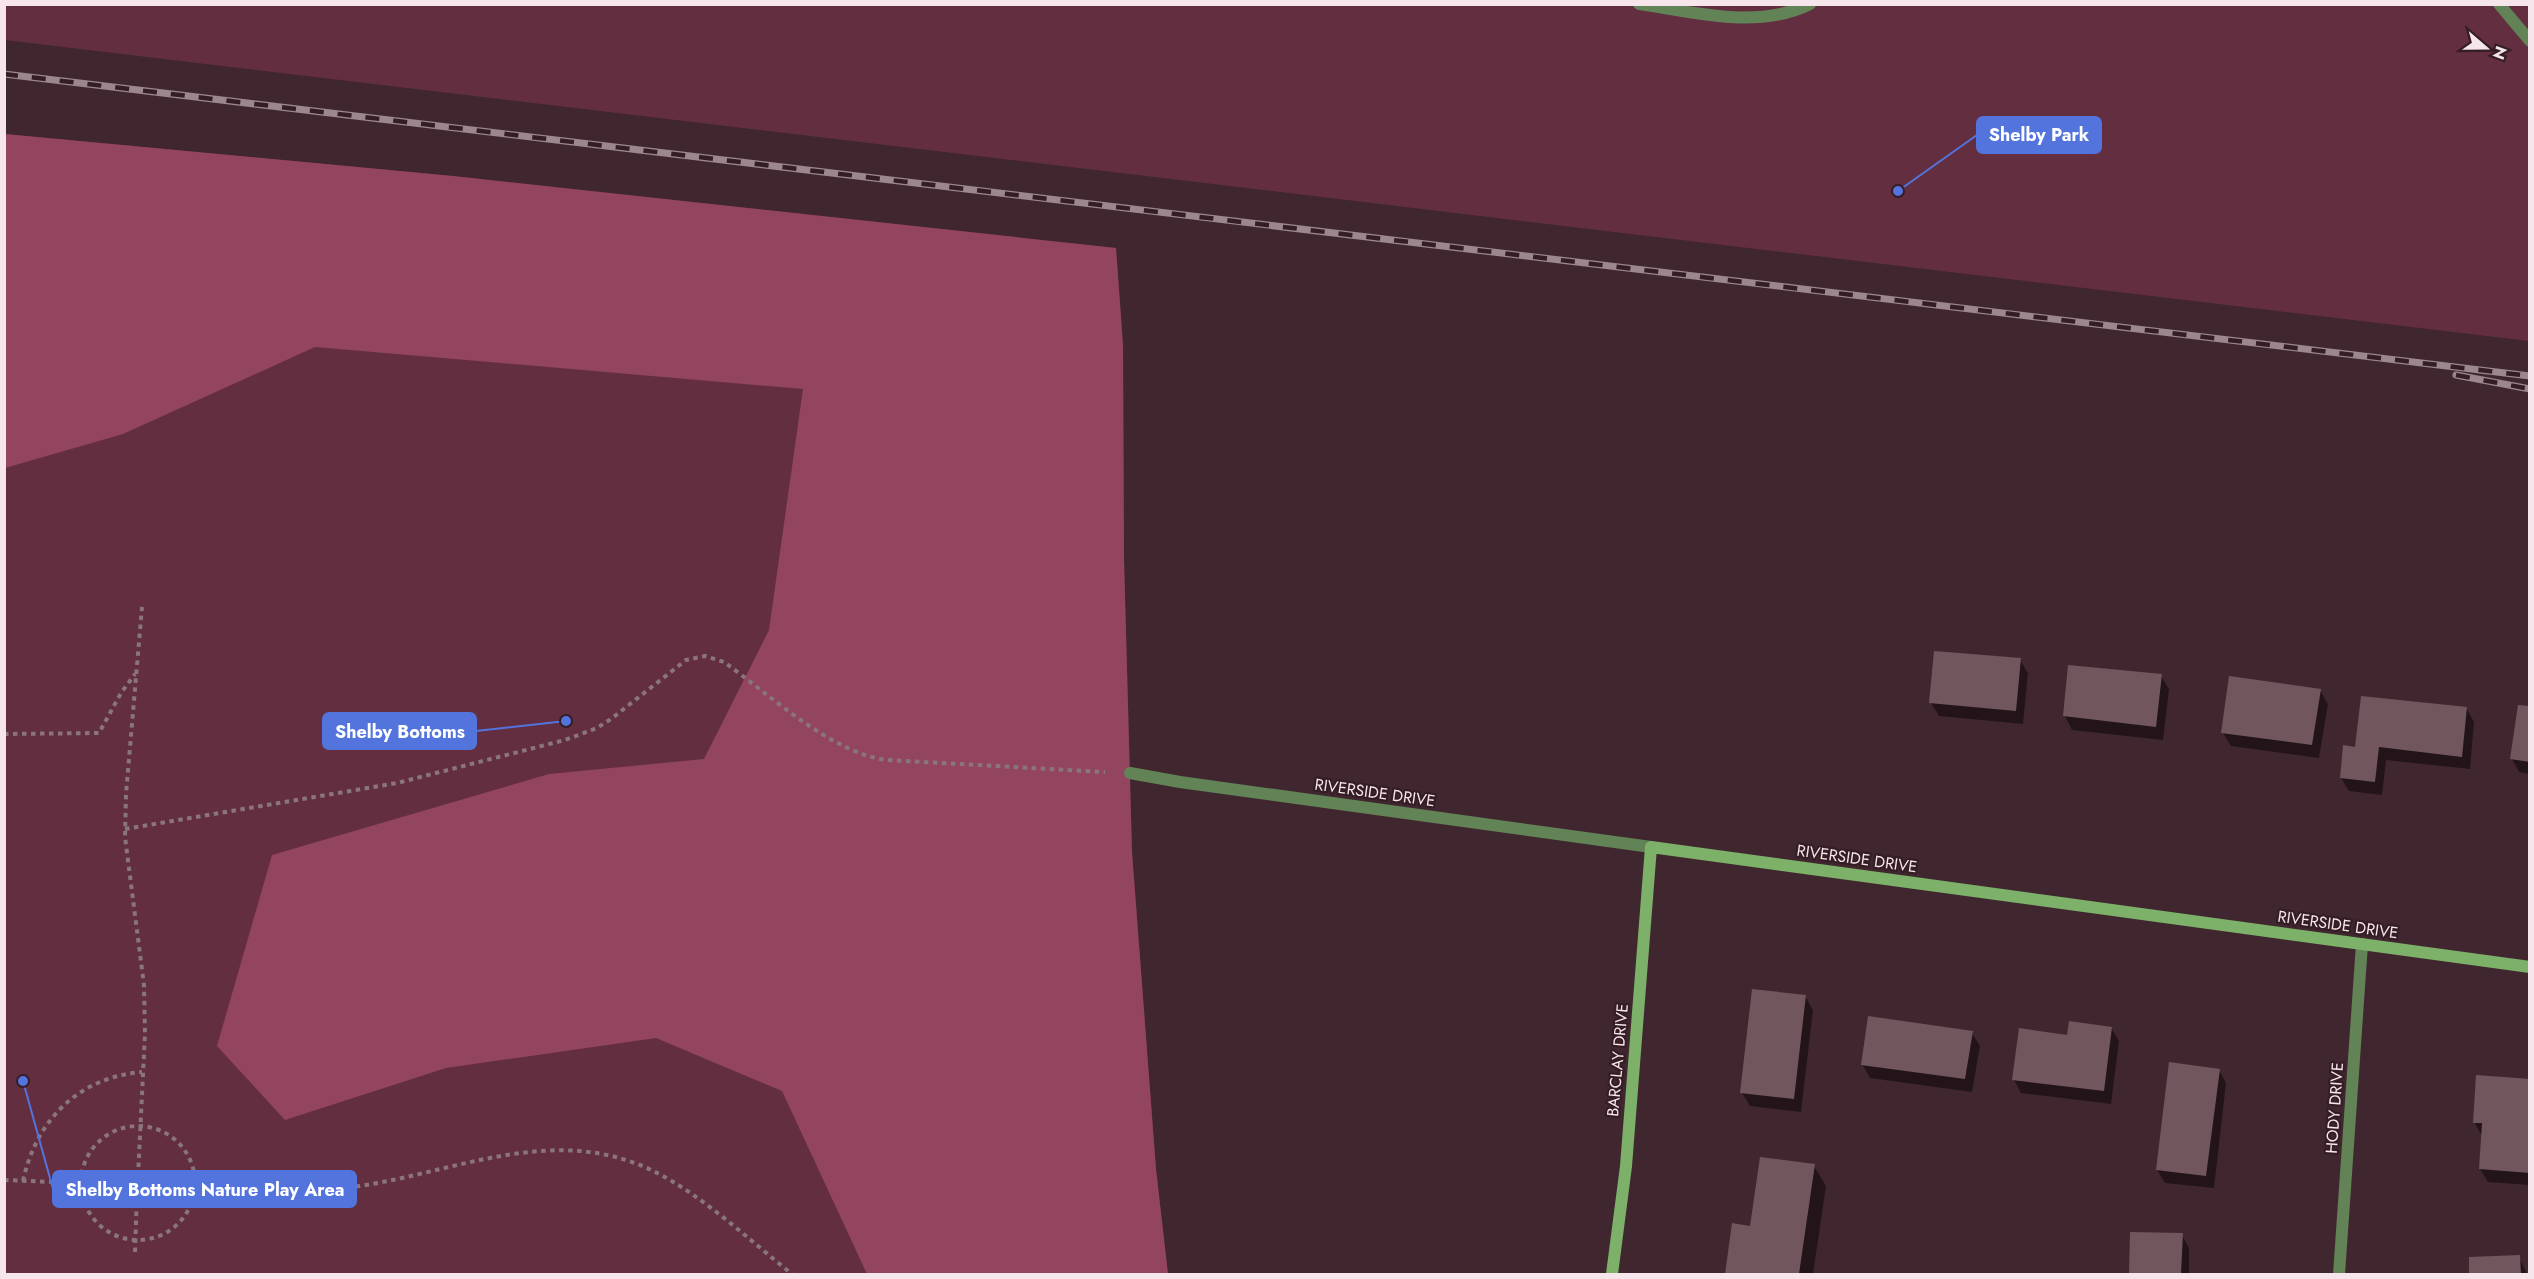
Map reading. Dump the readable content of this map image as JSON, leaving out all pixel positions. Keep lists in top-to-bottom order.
{
  "streets": {
    "street": ["RIVERSIDE DRIVE", "BARCLAY DRIVE", "HODY DRIVE"]
  },
  "crossings": [
    ["RIVERSIDE DRIVE", "BARCLAY DRIVE"],
    ["RIVERSIDE DRIVE", "HODY DRIVE"]
  ],
  "places": ["Shelby Park", "Shelby Bottoms", "Shelby Bottoms Nature Play Area"],
  "north": "right"
}
